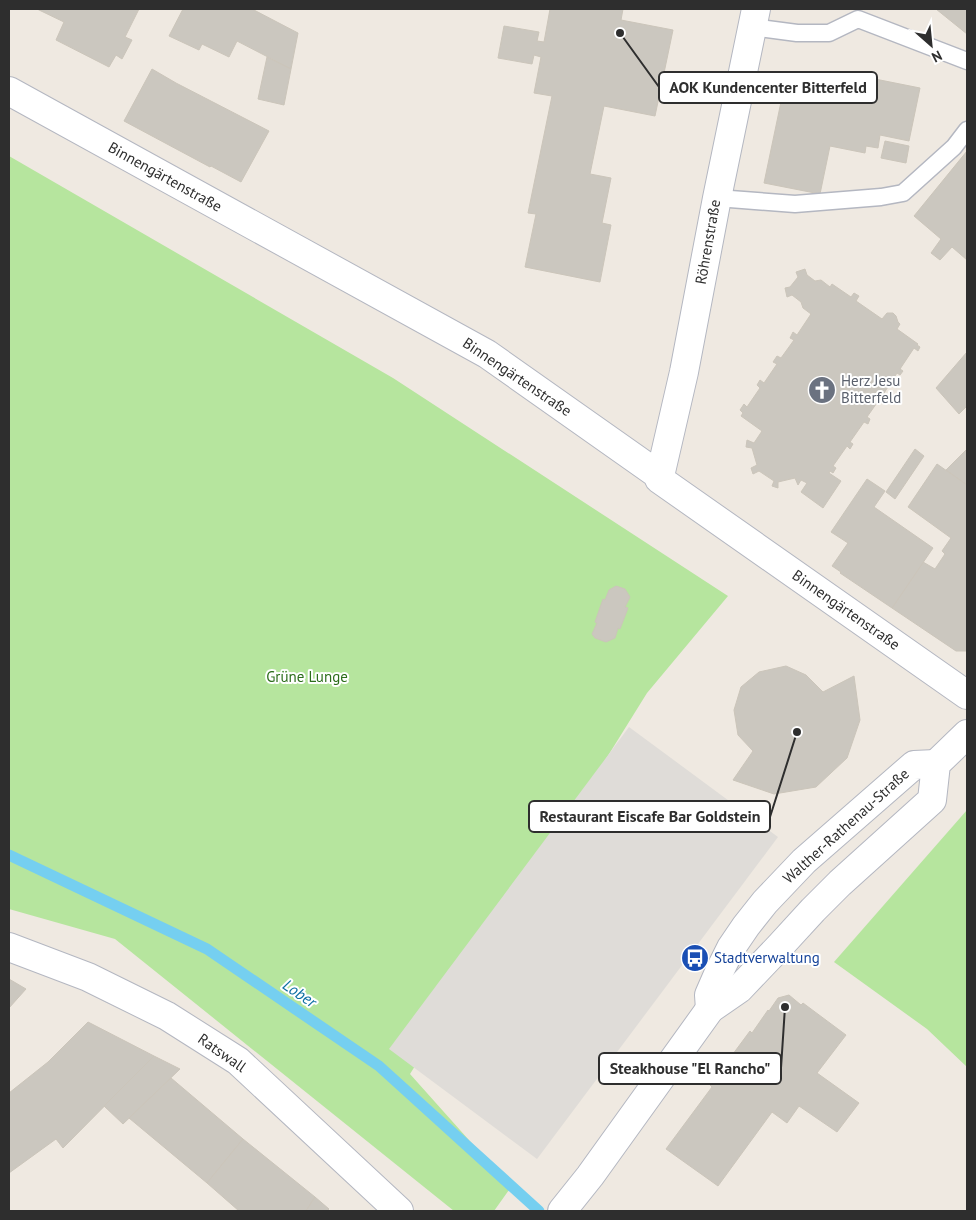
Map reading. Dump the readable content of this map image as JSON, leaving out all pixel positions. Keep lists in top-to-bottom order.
{
  "streets": {
    "street": [
      "Binnengärtenstraße",
      "Röhrenstraße",
      "Walther-Rathenau-Straße",
      "Ratswall"
    ]
  },
  "crossings": [
    ["Binnengärtenstraße", "Röhrenstraße"]
  ],
  "water": ["Lober"],
  "parks": ["Grüne Lunge"],
  "places": {
    "other": ["AOK Kundencenter Bitterfeld", "Restaurant Eiscafe Bar Goldstein", "Steakhouse \"El Rancho\""],
    "church": ["Herz Jesu Bitterfeld"],
    "bus stop": ["Stadtverwaltung"]
  },
  "north": "bottom right"
}
